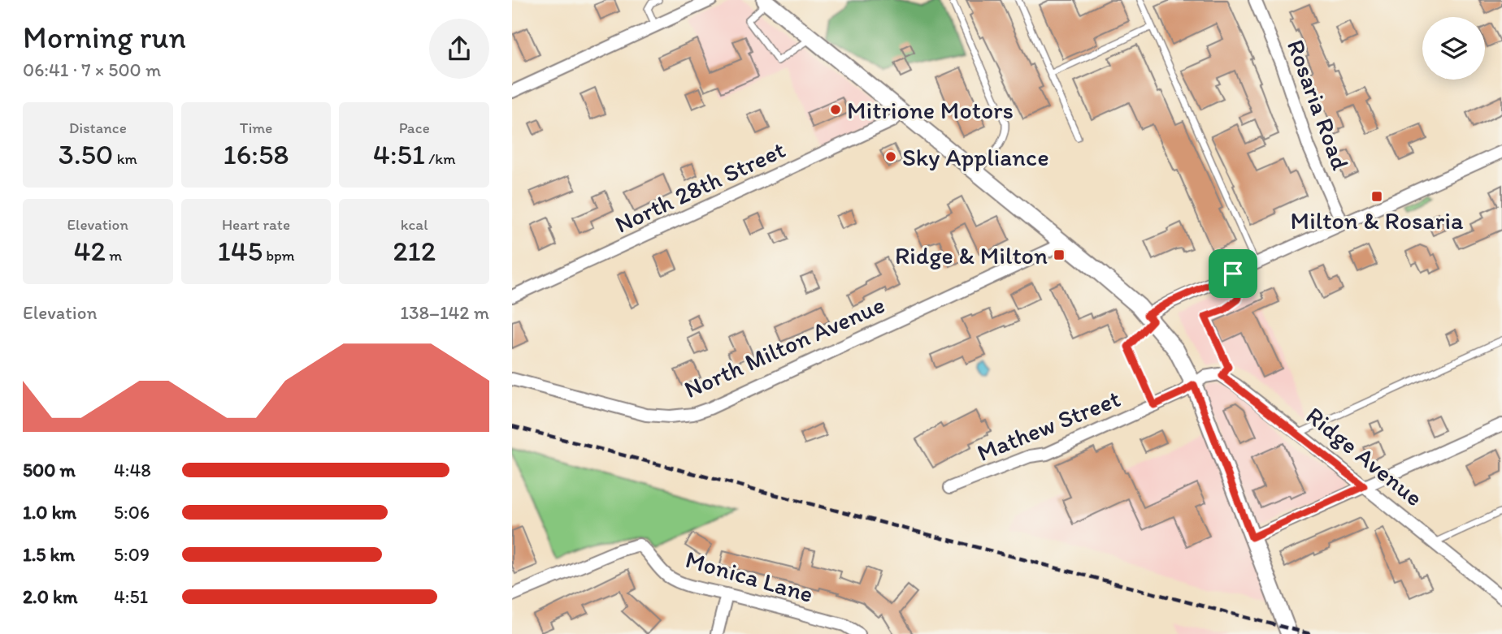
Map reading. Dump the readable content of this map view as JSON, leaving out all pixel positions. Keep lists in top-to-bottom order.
{
  "streets": {
    "street": [
      "Rosaria Road",
      "North 28th Street",
      "North Milton Avenue",
      "Mathew Street",
      "Ridge Avenue",
      "Monica Lane"
    ]
  },
  "places": {
    "other": ["Mitrione Motors", "Sky Appliance"],
    "transit": ["Milton & Rosaria", "Ridge & Milton"]
  },
  "page": {
    "heading": ["Morning run", "06:41 · 7 × 500 m"],
    "stats": [
      ["Distance", "3.50 km"],
      ["Time", "16:58"],
      ["Pace", "4:51 /km"],
      ["Elevation", "42 m"],
      ["Heart rate", "145 bpm"],
      ["kcal", "212"]
    ],
    "chart": ["Elevation", "138–142 m"],
    "list": [
      {
        "name": "500 m",
        "note": "4:48"
      },
      {
        "name": "1.0 km",
        "note": "5:06"
      },
      {
        "name": "1.5 km",
        "note": "5:09"
      },
      {
        "name": "2.0 km",
        "note": "4:51"
      }
    ]
  }
}
